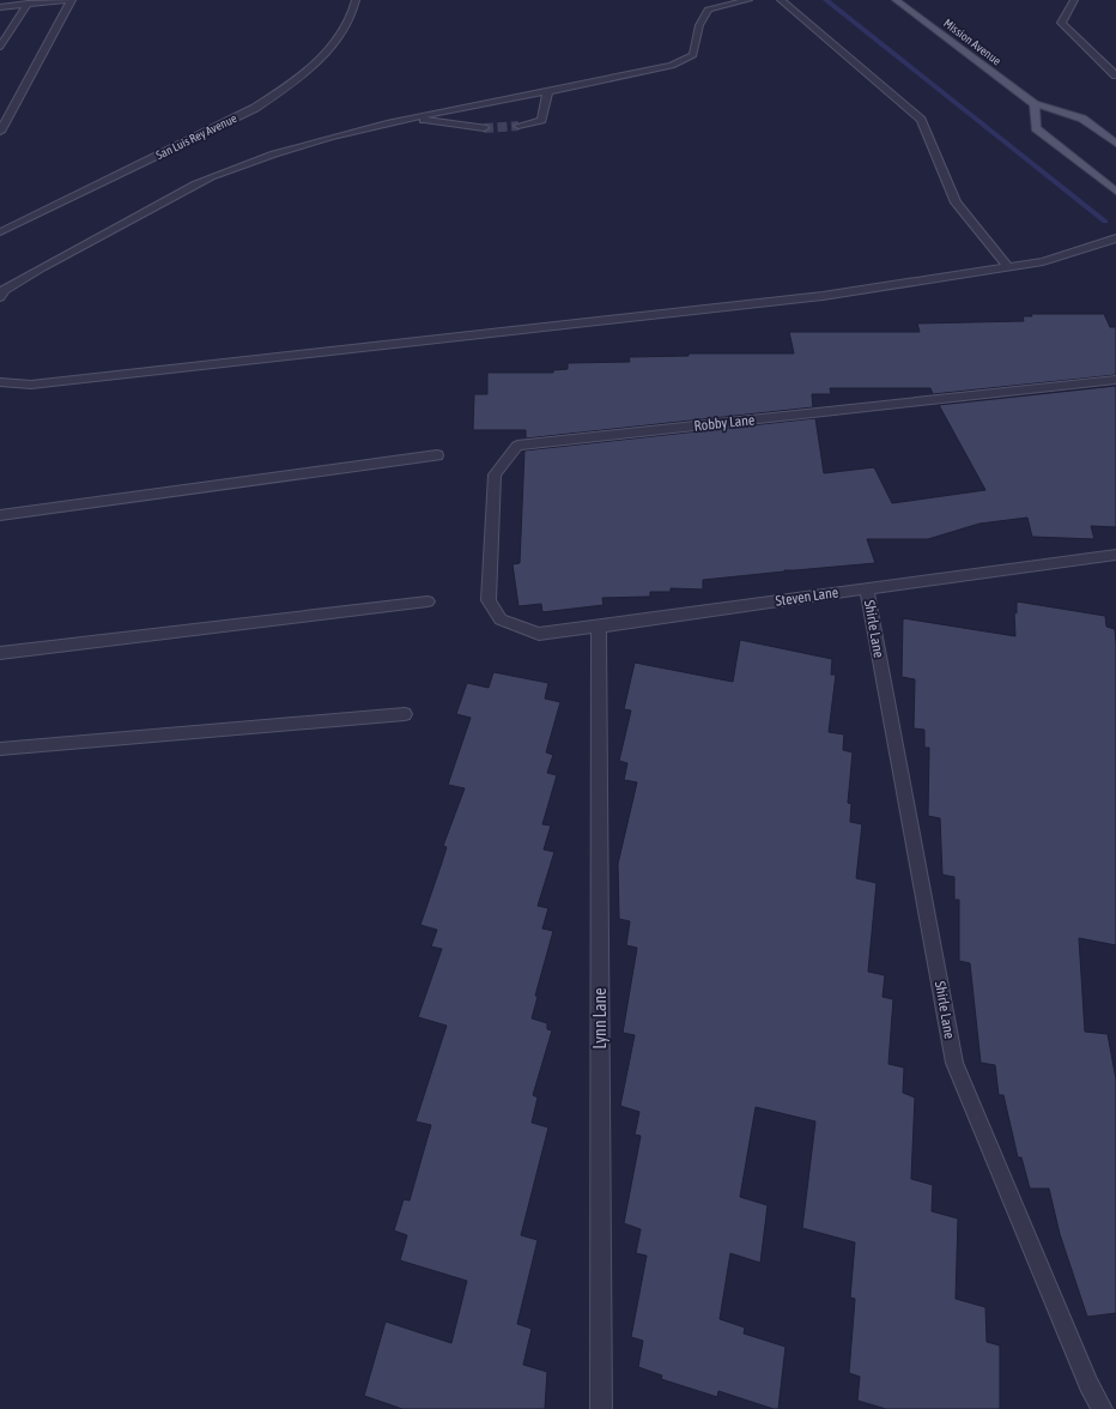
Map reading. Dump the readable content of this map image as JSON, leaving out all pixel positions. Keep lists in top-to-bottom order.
{
  "streets": {
    "main road": ["Mission Avenue"],
    "street": [
      "San Luis Rey Avenue",
      "Robby Lane",
      "Steven Lane",
      "Shirle Lane",
      "Lynn Lane"
    ]
  },
  "crossings": [
    ["Robby Lane", "Steven Lane"],
    ["Steven Lane", "Shirle Lane"],
    ["Steven Lane", "Lynn Lane"]
  ]
}
